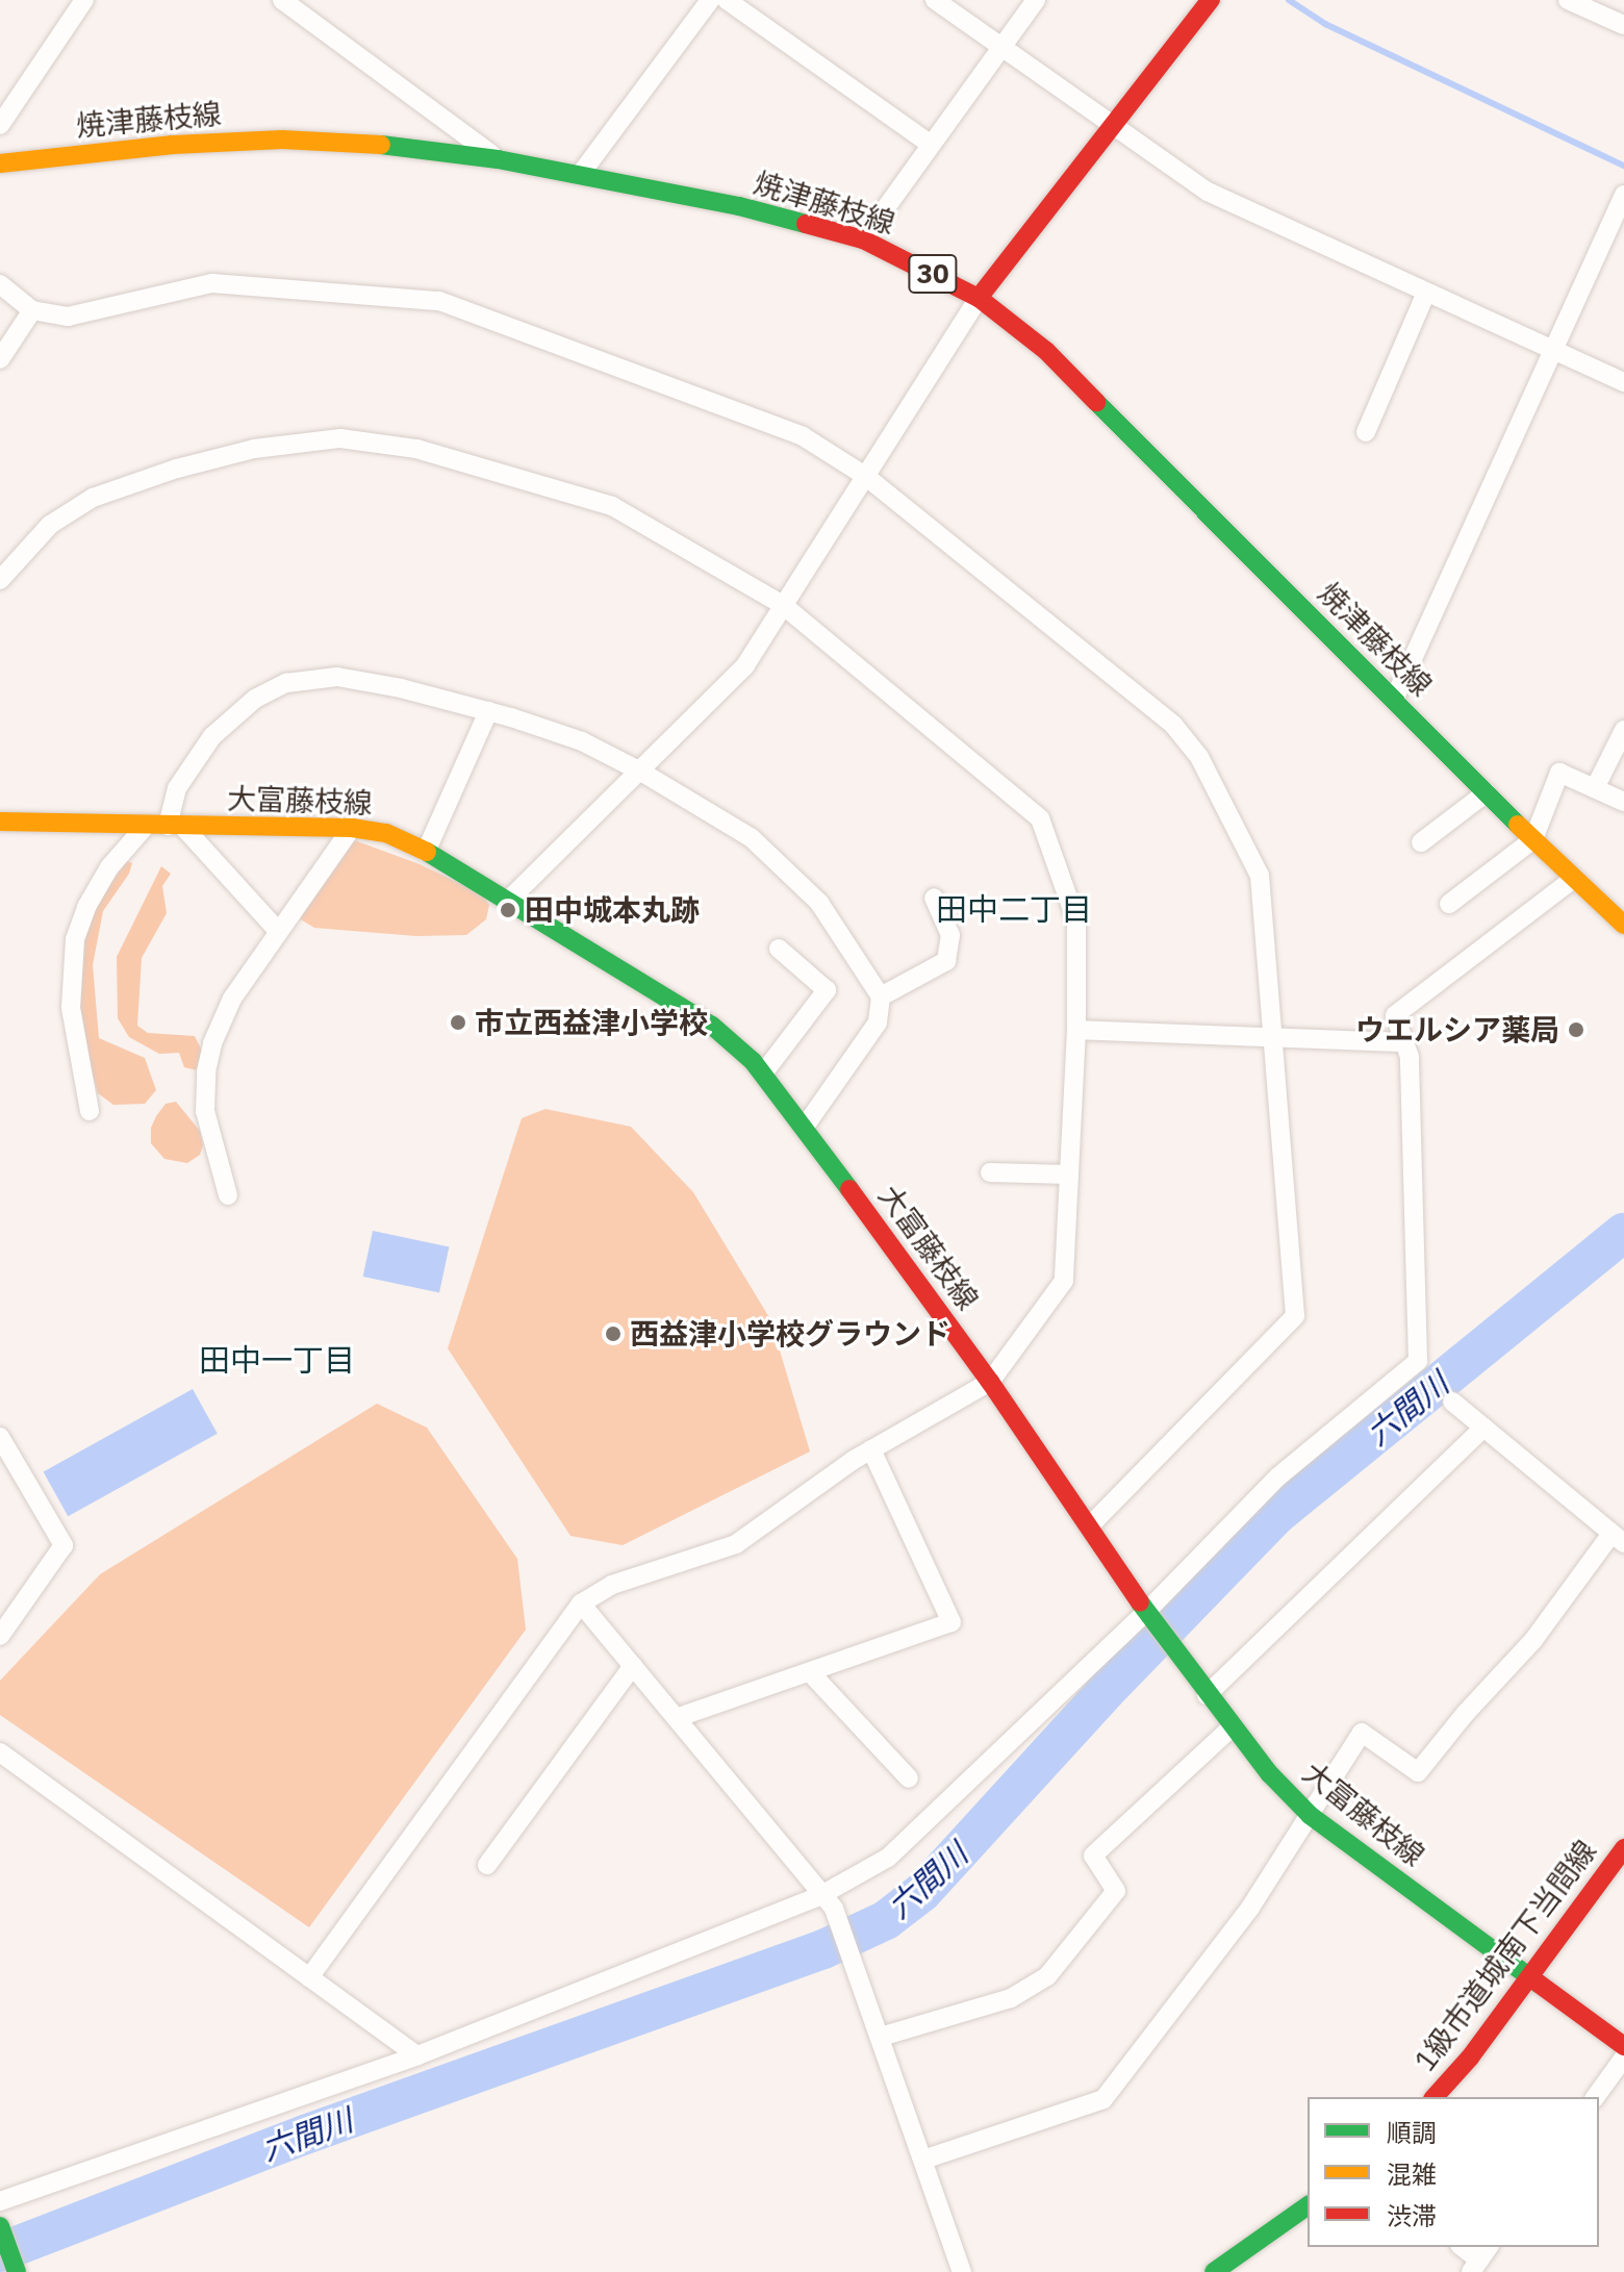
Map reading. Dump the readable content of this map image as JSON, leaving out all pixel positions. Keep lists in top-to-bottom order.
{
  "streets": {
    "main road": [
      "焼津藤枝線",
      "30",
      "大富藤枝線",
      "1級市道城南下当間線"
    ]
  },
  "crossings": [
    ["大富藤枝線", "1級市道城南下当間線"]
  ],
  "districts": ["田中二丁目", "田中一丁目"],
  "water": ["六間川"],
  "places": [
    "田中城本丸跡",
    "市立西益津小学校",
    "ウエルシア薬局",
    "西益津小学校グラウンド"
  ],
  "legend": ["順調", "混雑", "渋滞"]
}
